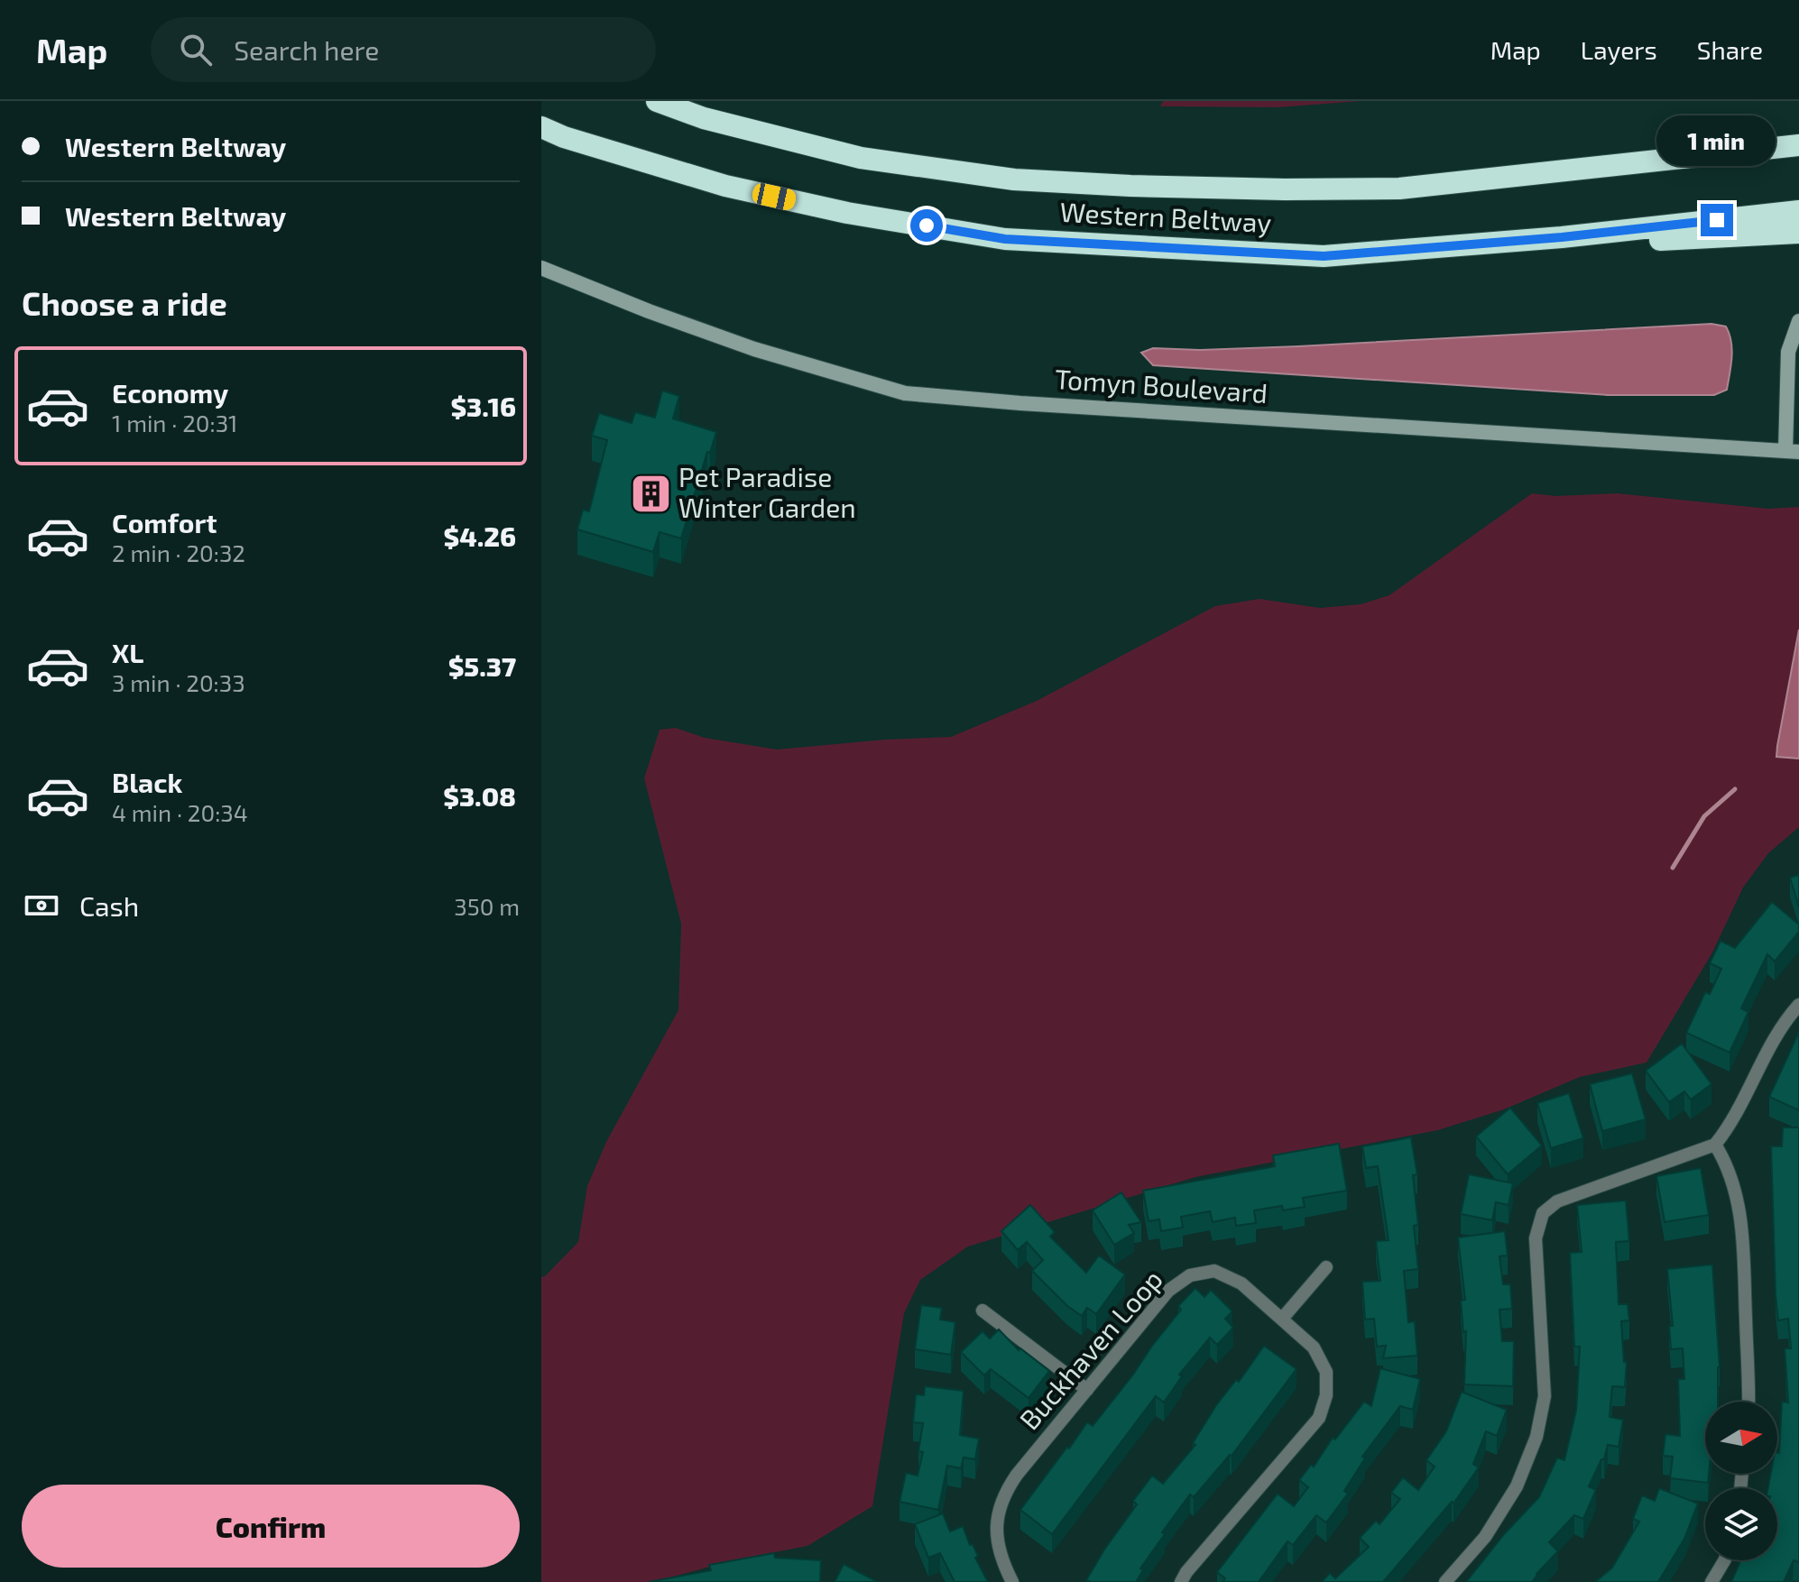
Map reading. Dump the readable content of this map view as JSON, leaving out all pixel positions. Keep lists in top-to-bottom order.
{
  "streets": {
    "highway": ["Western Beltway"],
    "street": ["Tomyn Boulevard", "Buckhaven Loop"]
  },
  "places": {
    "building": ["Pet Paradise Winter Garden"]
  },
  "north": "right",
  "page": {
    "header": "Map",
    "search": "Search here",
    "nav": ["Map", "Layers", "Share"],
    "banner": ["Western Beltway", "Western Beltway"],
    "bubble": "1 min",
    "heading": "Choose a ride",
    "list": [
      {
        "name": "Economy",
        "note": "1 min · 20:31",
        "value": "$3.16"
      },
      {
        "name": "Comfort",
        "note": "2 min · 20:32",
        "value": "$4.26"
      },
      {
        "name": "XL",
        "note": "3 min · 20:33",
        "value": "$5.37"
      },
      {
        "name": "Black",
        "note": "4 min · 20:34",
        "value": "$3.08"
      }
    ],
    "pay": ["Cash", "350 m"],
    "buttons": "Confirm"
  }
}
